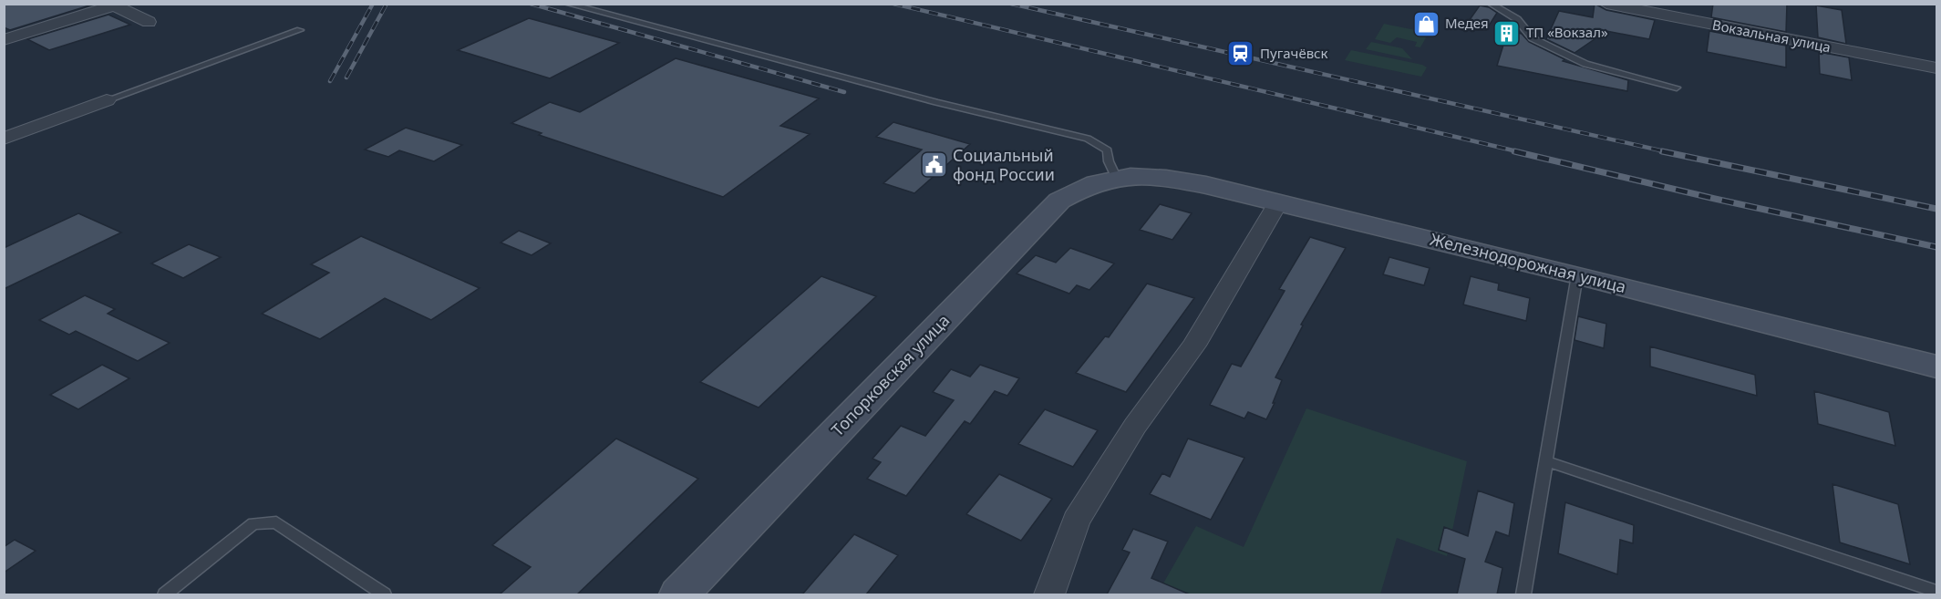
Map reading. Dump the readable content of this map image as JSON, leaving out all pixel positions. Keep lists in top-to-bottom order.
{
  "streets": {
    "street": ["Вокзальная улица", "Железнодорожная улица", "Топорковская улица"]
  },
  "crossings": [
    ["Железнодорожная улица", "Топорковская улица"]
  ],
  "places": {
    "shop": ["Медея"],
    "building": ["ТП «Вокзал»"],
    "station": ["Пугачёвск"],
    "public building": ["Социальный фонд России"]
  }
}
